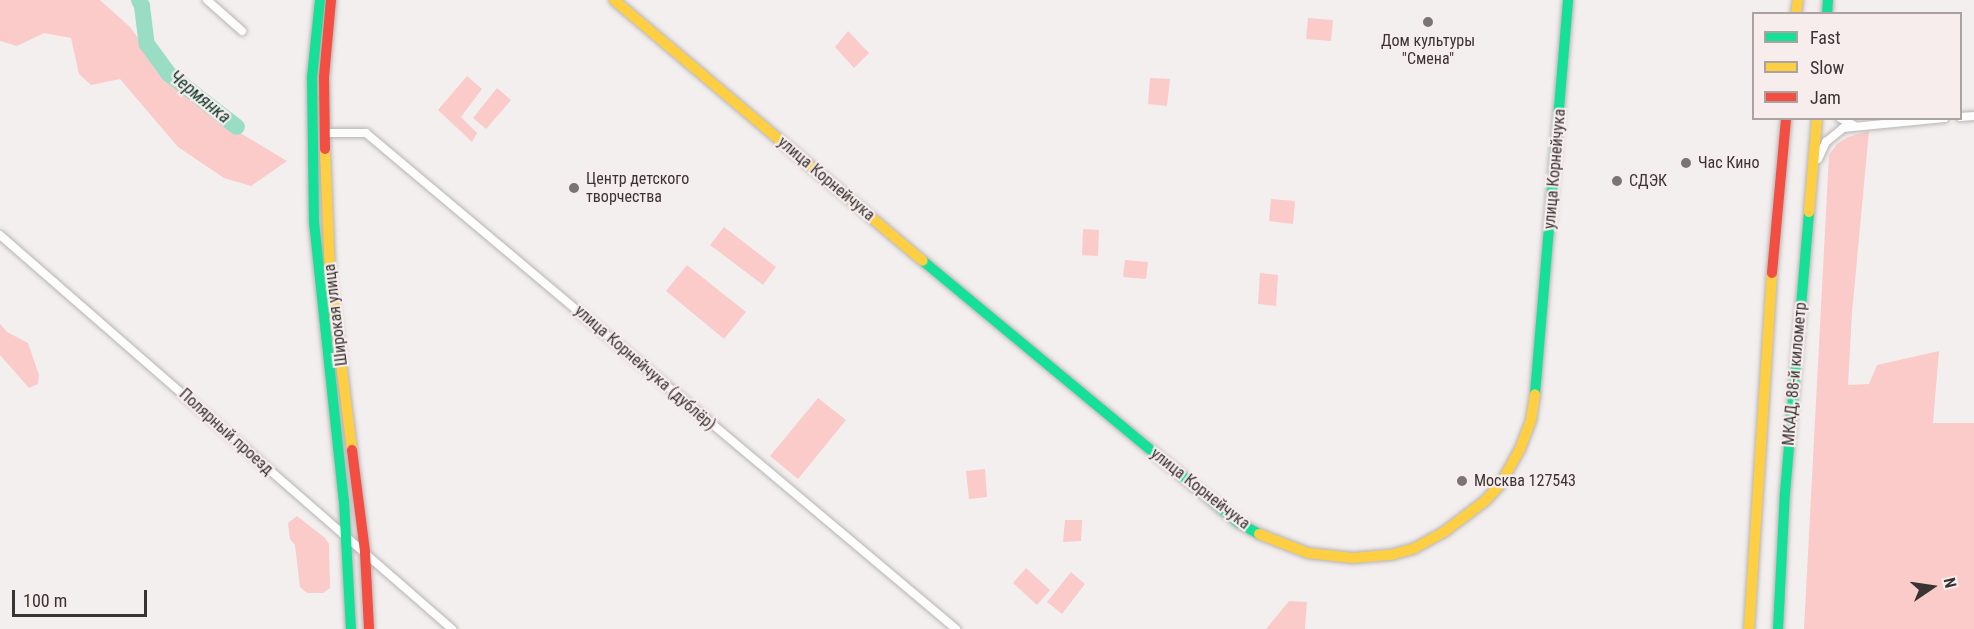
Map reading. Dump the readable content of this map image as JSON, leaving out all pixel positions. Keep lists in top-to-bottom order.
{
  "streets": {
    "main road": ["улица Корнейчука", "Широкая улица", "МКАД, 88-й километр"],
    "street": ["улица Корнейчука (дублёр)", "Полярный проезд"]
  },
  "crossings": [
    ["Широкая улица", "улица Корнейчука (дублёр)"],
    ["Широкая улица", "Полярный проезд"]
  ],
  "water": ["Чермянка"],
  "places": [
    "Дом культуры \"Смена\"",
    "Час Кино",
    "СДЭК",
    "Центр детского творчества",
    "Москва 127543"
  ],
  "legend": ["Fast", "Slow", "Jam"],
  "scale_bar": "100 m",
  "north": "right"
}
